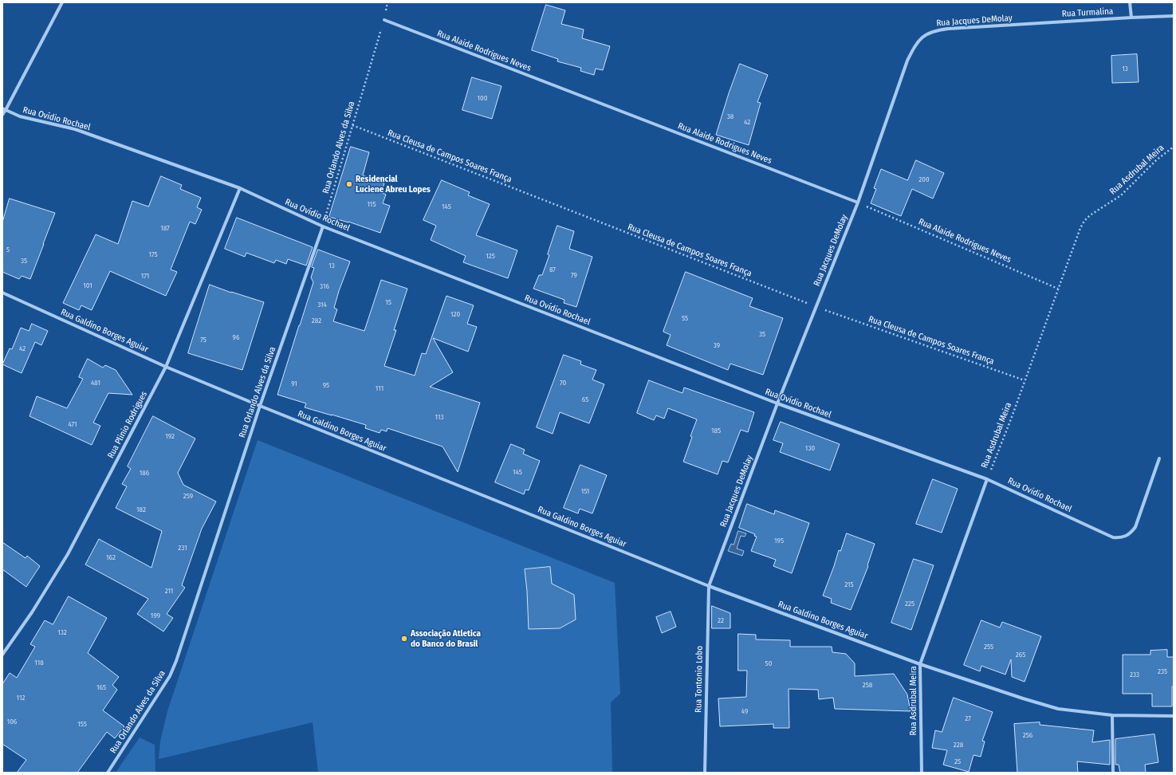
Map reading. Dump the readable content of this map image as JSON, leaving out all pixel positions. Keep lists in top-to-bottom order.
{
  "streets": {
    "street": [
      "Rua Turmalina",
      "Rua Jacques DeMolay",
      "Rua Alaide Rodrigues Neves",
      "Rua Ovídio Rochael",
      "Rua Orlando Alves da Silva",
      "Rua Asdrubal Meira",
      "Rua Galdino Borges Aguiar",
      "Rua Plinio Rodrigues",
      "Rua Tontonio Lobo"
    ],
    "path": ["Rua Cleusa de Campos Soares França"]
  },
  "crossings": [
    ["Rua Turmalina", "Rua Jacques DeMolay"],
    ["Rua Jacques DeMolay", "Rua Alaide Rodrigues Neves"],
    ["Rua Jacques DeMolay", "Rua Ovídio Rochael"],
    ["Rua Jacques DeMolay", "Rua Cleusa de Campos Soares França"],
    ["Rua Jacques DeMolay", "Rua Galdino Borges Aguiar"],
    ["Rua Jacques DeMolay", "Rua Tontonio Lobo"],
    ["Rua Alaide Rodrigues Neves", "Rua Orlando Alves da Silva"],
    ["Rua Alaide Rodrigues Neves", "Rua Asdrubal Meira"],
    ["Rua Ovídio Rochael", "Rua Orlando Alves da Silva"],
    ["Rua Ovídio Rochael", "Rua Asdrubal Meira"],
    ["Rua Ovídio Rochael", "Rua Plinio Rodrigues"],
    ["Rua Orlando Alves da Silva", "Rua Cleusa de Campos Soares França"],
    ["Rua Orlando Alves da Silva", "Rua Galdino Borges Aguiar"],
    ["Rua Cleusa de Campos Soares França", "Rua Asdrubal Meira"],
    ["Rua Asdrubal Meira", "Rua Galdino Borges Aguiar"],
    ["Rua Galdino Borges Aguiar", "Rua Plinio Rodrigues"],
    ["Rua Galdino Borges Aguiar", "Rua Tontonio Lobo"]
  ],
  "places": ["Residencial Luciene Abreu Lopes", "Associação Atletica do Banco do Brasil"],
  "house_numbers": [
    "13",
    "100",
    "38",
    "42",
    "200",
    "115",
    "145",
    "187",
    "5",
    "175",
    "125",
    "35",
    "13",
    "87",
    "79",
    "171",
    "101",
    "316",
    "15",
    "314",
    "120",
    "55",
    "282",
    "35",
    "96",
    "75",
    "39",
    "42",
    "481",
    "70",
    "91",
    "95",
    "111",
    "65",
    "113",
    "471",
    "185",
    "192",
    "130",
    "145",
    "186",
    "151",
    "259",
    "182",
    "195",
    "231",
    "162",
    "215",
    "211",
    "225",
    "199",
    "22",
    "132",
    "255",
    "265",
    "118",
    "50",
    "235",
    "233",
    "258",
    "165",
    "112",
    "49",
    "27",
    "106",
    "155",
    "256",
    "228",
    "25"
  ]
}
